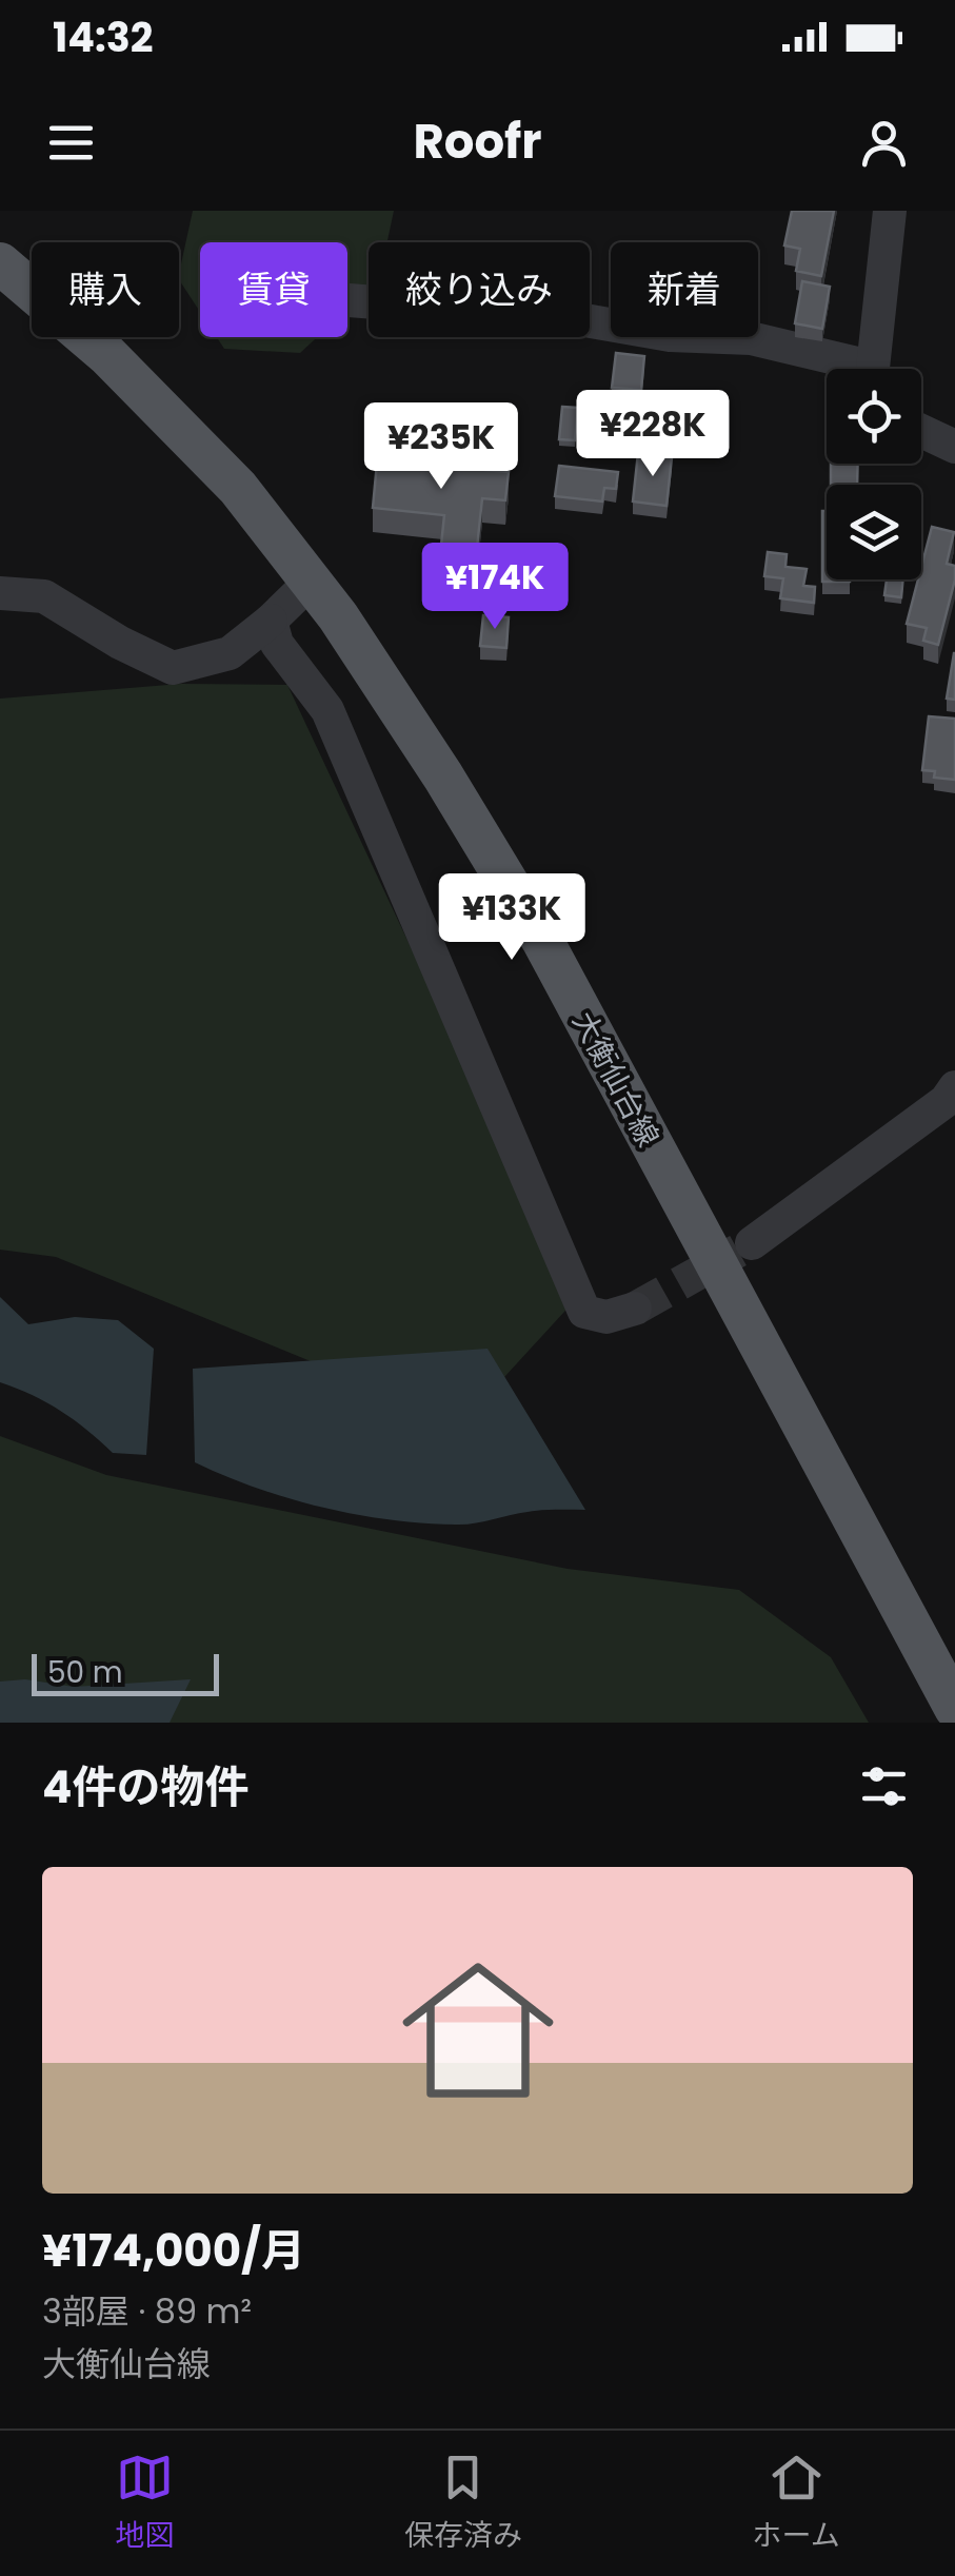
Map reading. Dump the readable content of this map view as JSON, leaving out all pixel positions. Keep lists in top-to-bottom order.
{
  "streets": {
    "main road": ["大衡仙台線"]
  },
  "scale_bar": "50 m",
  "page": {
    "status": "14:32",
    "header": "Roofr",
    "chip": [
      "購入",
      "賃貸",
      "絞り込み",
      "新着"
    ],
    "price": [
      "¥228K",
      "¥235K",
      "¥174K",
      "¥133K"
    ],
    "scale": "50 m",
    "heading": "4件の物件",
    "list": [
      {
        "name": "¥174,000/月",
        "note": "3部屋 · 89 m² · 大衡仙台線"
      }
    ],
    "tabs": ["地図", "保存済み", "ホーム"]
  }
}
